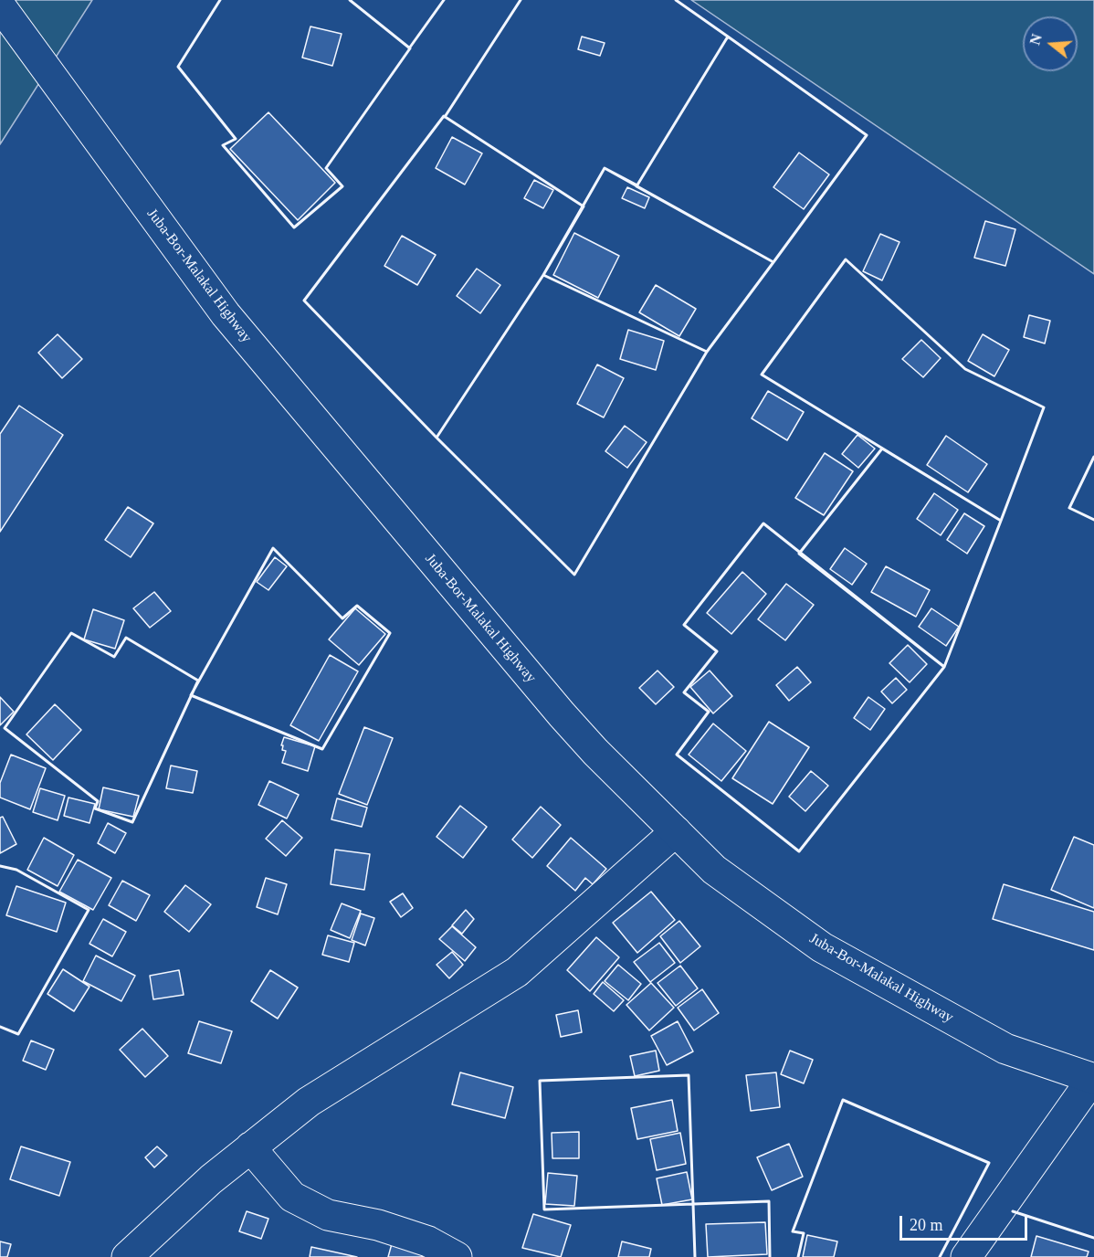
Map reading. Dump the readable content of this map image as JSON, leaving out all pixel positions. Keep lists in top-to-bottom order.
{
  "streets": {
    "main road": ["Juba-Bor-Malakal Highway"]
  },
  "scale_bar": "20 m",
  "north": "left"
}
